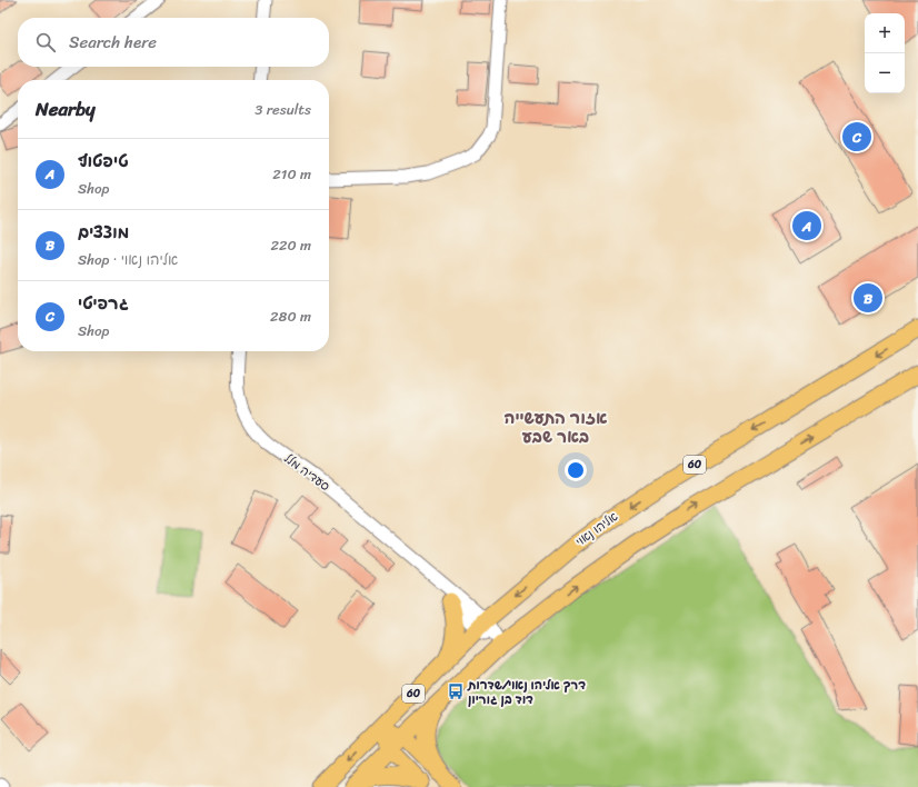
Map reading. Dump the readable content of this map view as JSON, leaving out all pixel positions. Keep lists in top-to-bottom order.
{
  "streets": {
    "highway": ["60", "אליהו נאוי"],
    "street": ["סעדיה מלל"]
  },
  "crossings": [
    ["60", "סעדיה מלל"],
    ["סעדיה מלל", "אליהו נאוי"]
  ],
  "districts": ["אזור התעשייה באר שבע"],
  "places": {
    "bus stop": ["דרך אליהו נאוי/שדרות דוד בן גוריון"]
  },
  "page": {
    "map_buttons": ["+", "−"],
    "search": "Search here",
    "heading": ["Nearby", "3 results"],
    "pins": ["C", "A", "B"],
    "list": [
      {
        "mark": "A",
        "name": "טיפטוף",
        "note": "Shop",
        "value": "210 m"
      },
      {
        "mark": "B",
        "name": "מוצצים",
        "note": "Shop · אליהו נאוי",
        "value": "220 m"
      },
      {
        "mark": "C",
        "name": "גרפיטי",
        "note": "Shop",
        "value": "280 m"
      }
    ]
  }
}
